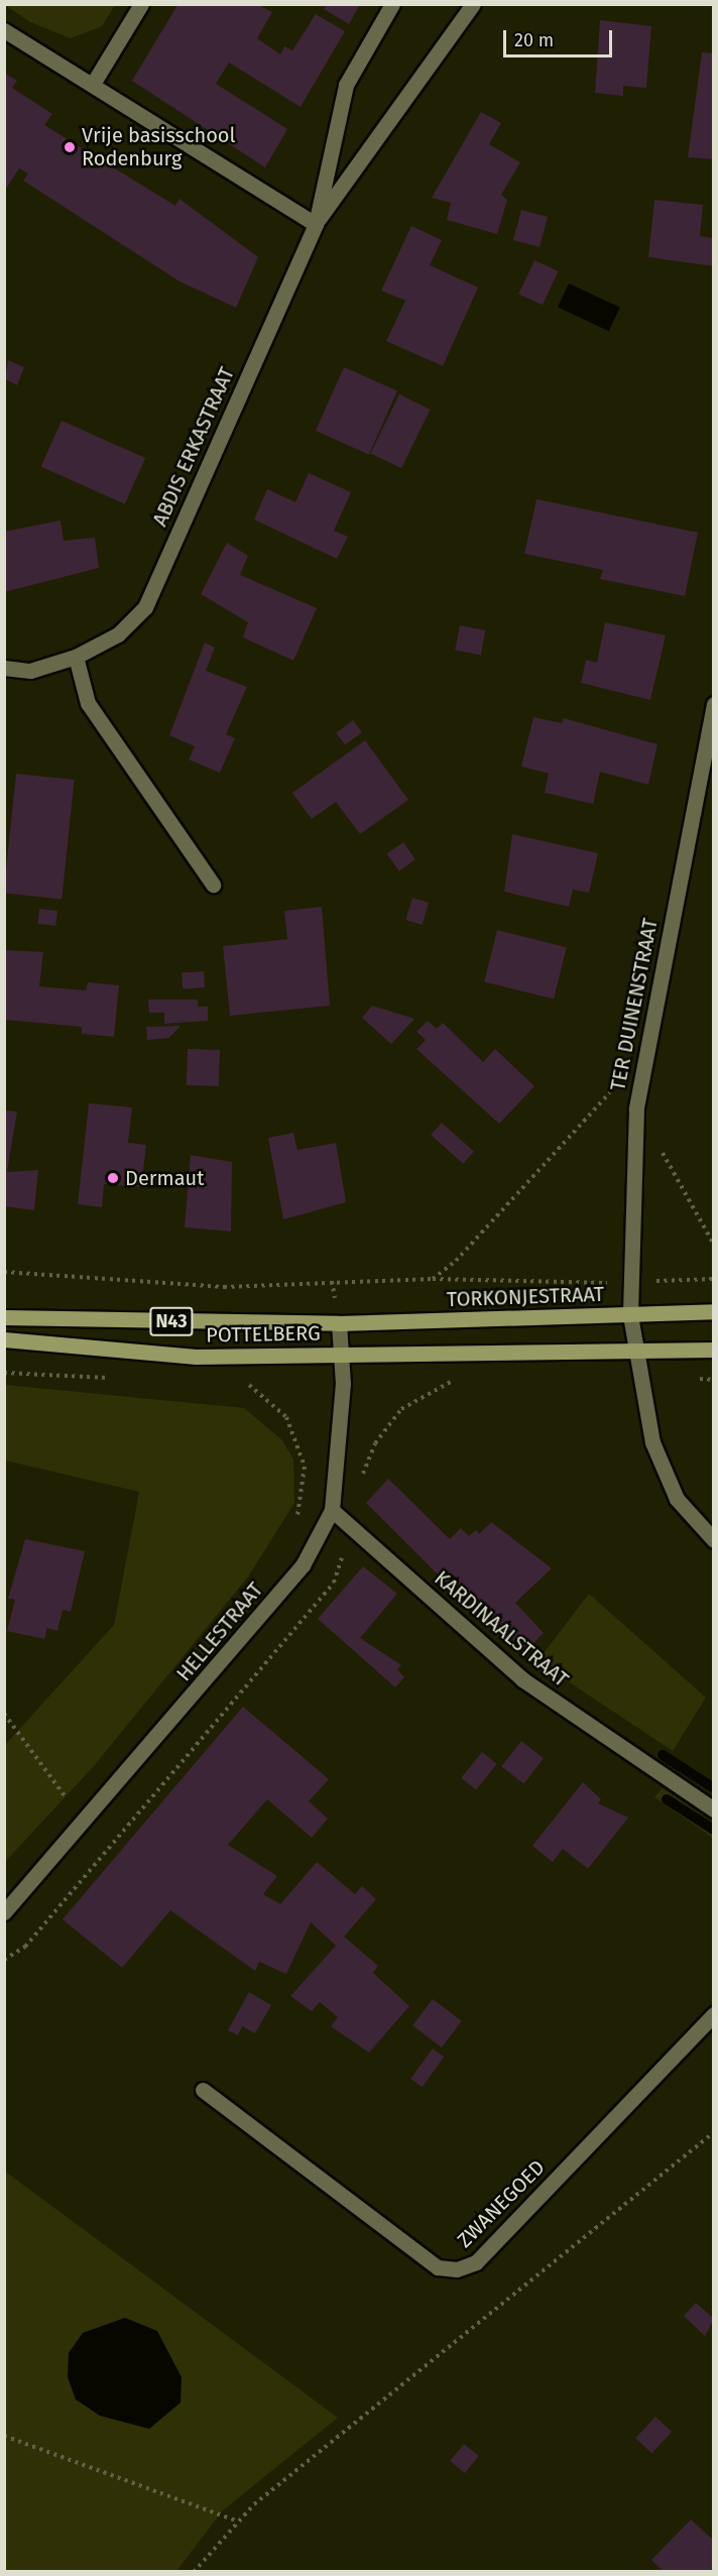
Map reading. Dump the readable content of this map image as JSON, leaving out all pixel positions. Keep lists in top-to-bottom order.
{
  "streets": {
    "main road": ["TORKONJESTRAAT", "N43", "POTTELBERG"],
    "street": [
      "ABDIS ERKASTRAAT",
      "TER DUINENSTRAAT",
      "KARDINAALSTRAAT",
      "HELLESTRAAT",
      "ZWANEGOED"
    ]
  },
  "crossings": [
    ["TER DUINENSTRAAT", "TORKONJESTRAAT"],
    ["TER DUINENSTRAAT", "N43"],
    ["TORKONJESTRAAT", "POTTELBERG"],
    ["TORKONJESTRAAT", "HELLESTRAAT"],
    ["N43", "POTTELBERG"],
    ["N43", "HELLESTRAAT"],
    ["POTTELBERG", "HELLESTRAAT"],
    ["KARDINAALSTRAAT", "HELLESTRAAT"]
  ],
  "places": ["Vrije basisschool Rodenburg", "Dermaut"],
  "scale_bar": "20 m"
}
